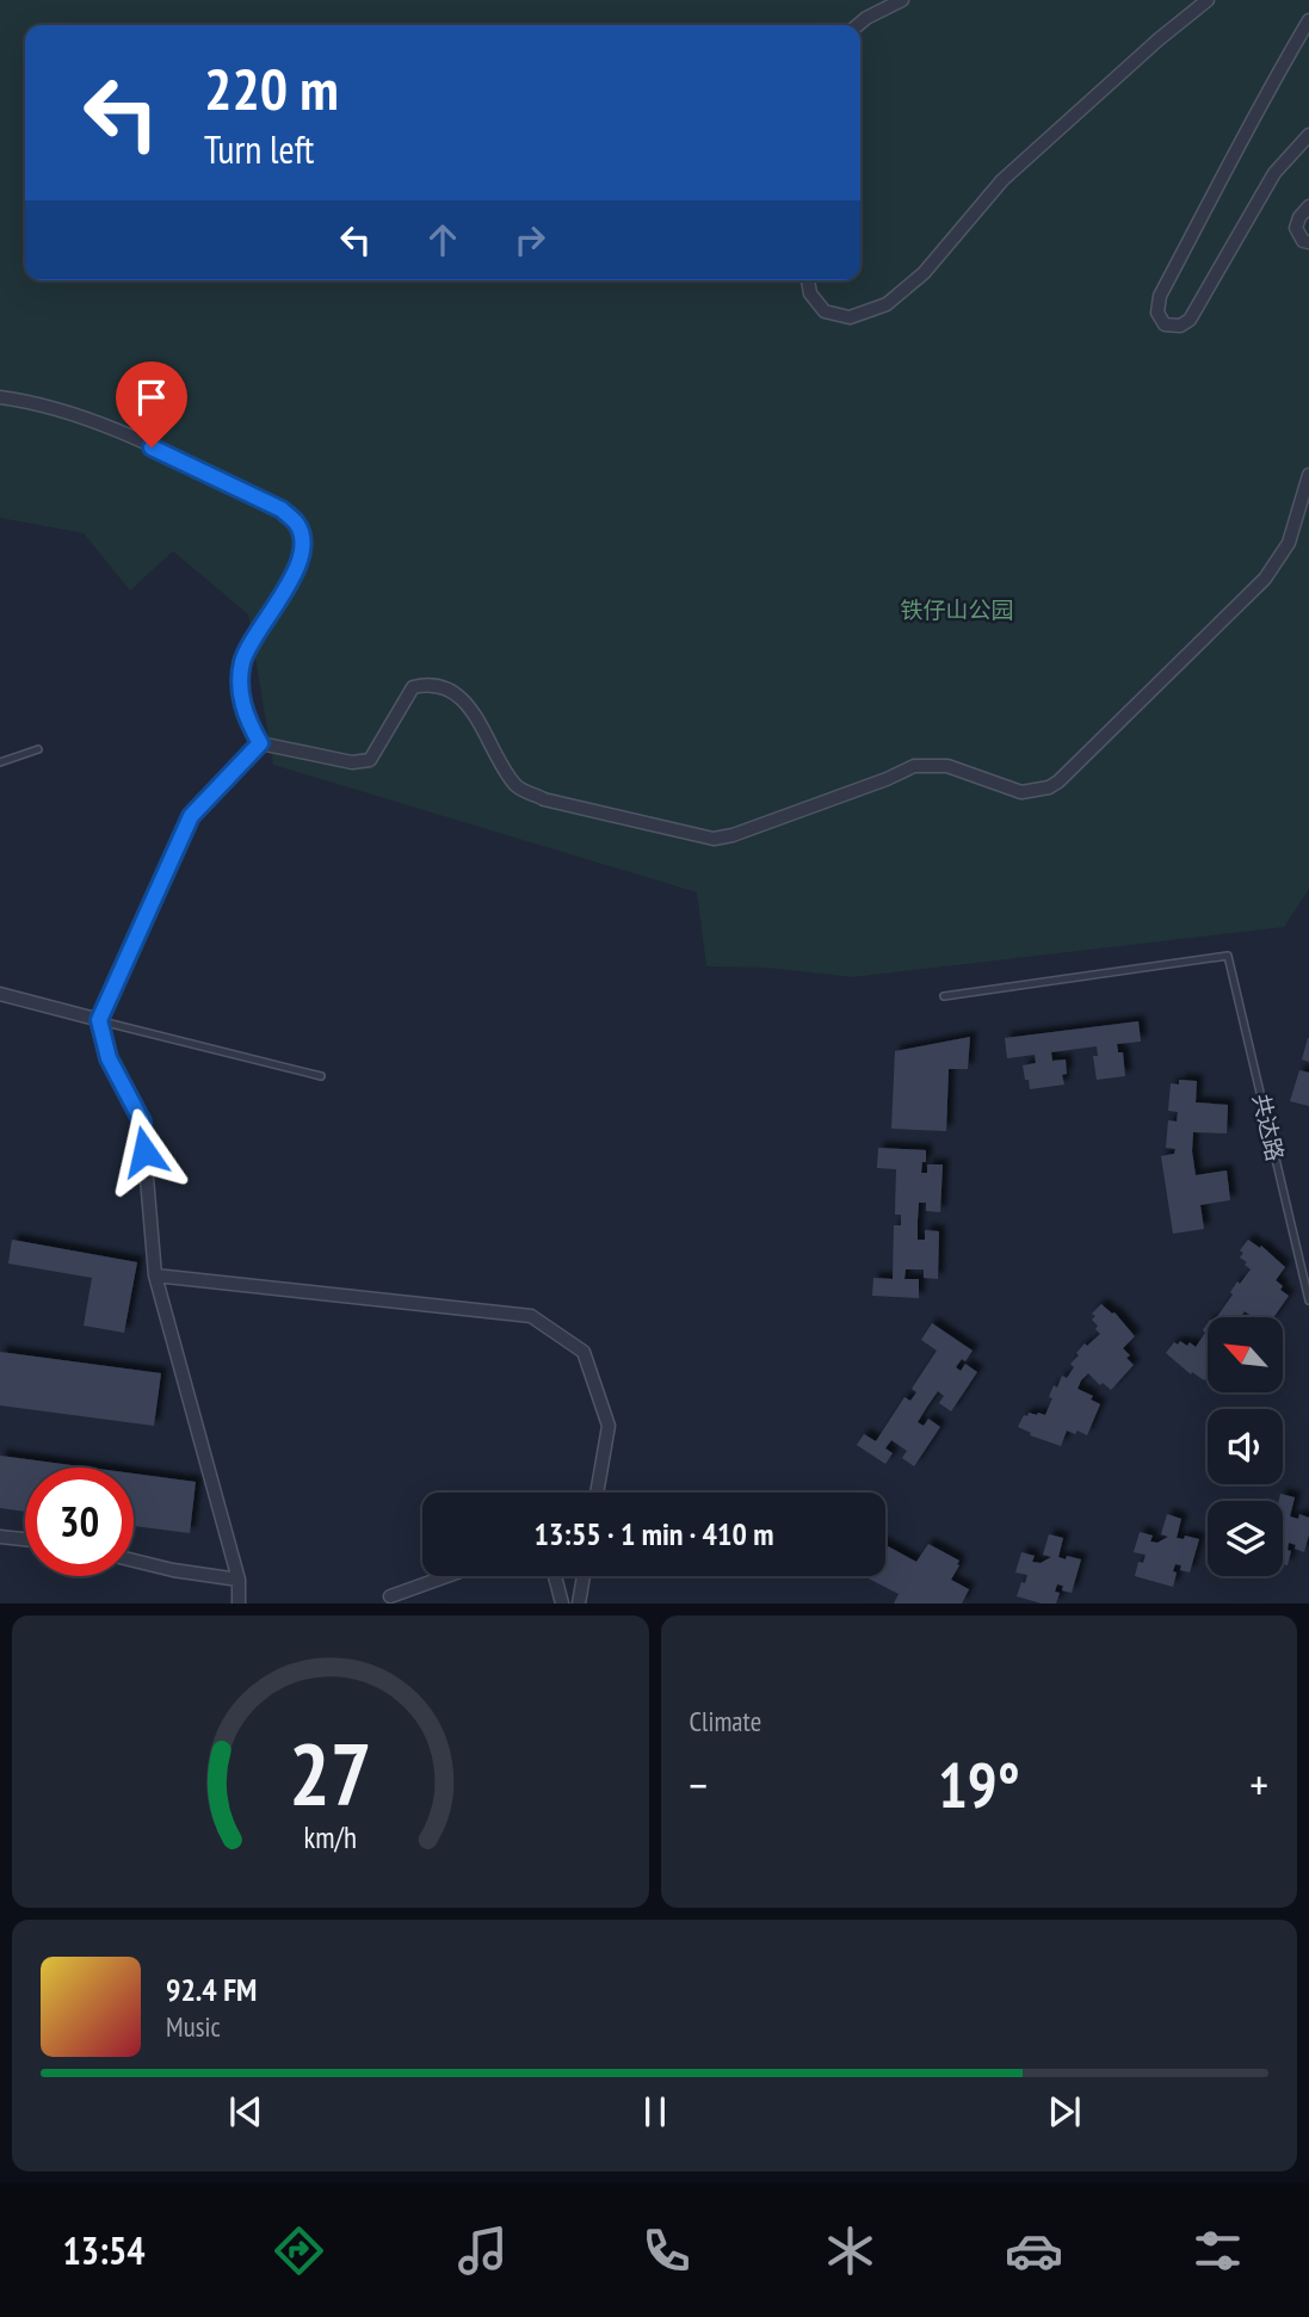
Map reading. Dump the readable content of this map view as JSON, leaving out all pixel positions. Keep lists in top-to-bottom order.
{
  "streets": {
    "lane": ["共达路"]
  },
  "parks": ["铁仔山公园"],
  "north": "top left",
  "page": {
    "turn": ["220 m", "Turn left"],
    "limit": "30",
    "trip": "13:55 · 1 min · 410 m",
    "tile": "Climate",
    "heat": ["−", "19°", "+"],
    "song": ["92.4 FM", "Music"],
    "tabs": "13:54",
    "gauge": ["27", "km/h"]
  }
}
